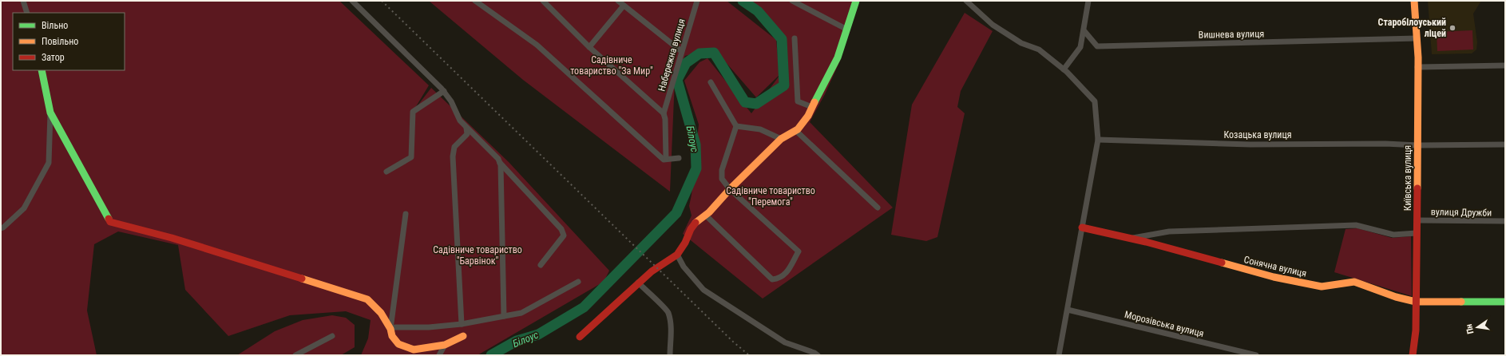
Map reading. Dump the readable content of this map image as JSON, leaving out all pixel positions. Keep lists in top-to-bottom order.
{
  "streets": {
    "street": [
      "Вишнева вулиця",
      "Набережна вулиця",
      "Козацька вулиця",
      "Київська вулиця",
      "вулиця Дружби",
      "Сонячна вулиця",
      "Морозівська вулиця"
    ]
  },
  "crossings": [
    ["Вишнева вулиця", "Київська вулиця"],
    ["Козацька вулиця", "Київська вулиця"],
    ["Київська вулиця", "вулиця Дружби"],
    ["Київська вулиця", "Сонячна вулиця"]
  ],
  "water": ["Білоус"],
  "parks": ["Садівниче товариство \"За Мир\"", "Садівниче товариство \"Перемога\"", "Садівниче товариство \"Барвінок\""],
  "places": ["Старобілоуський ліцей"],
  "legend": ["Вільно", "Повільно", "Затор"],
  "north": "left"
}
